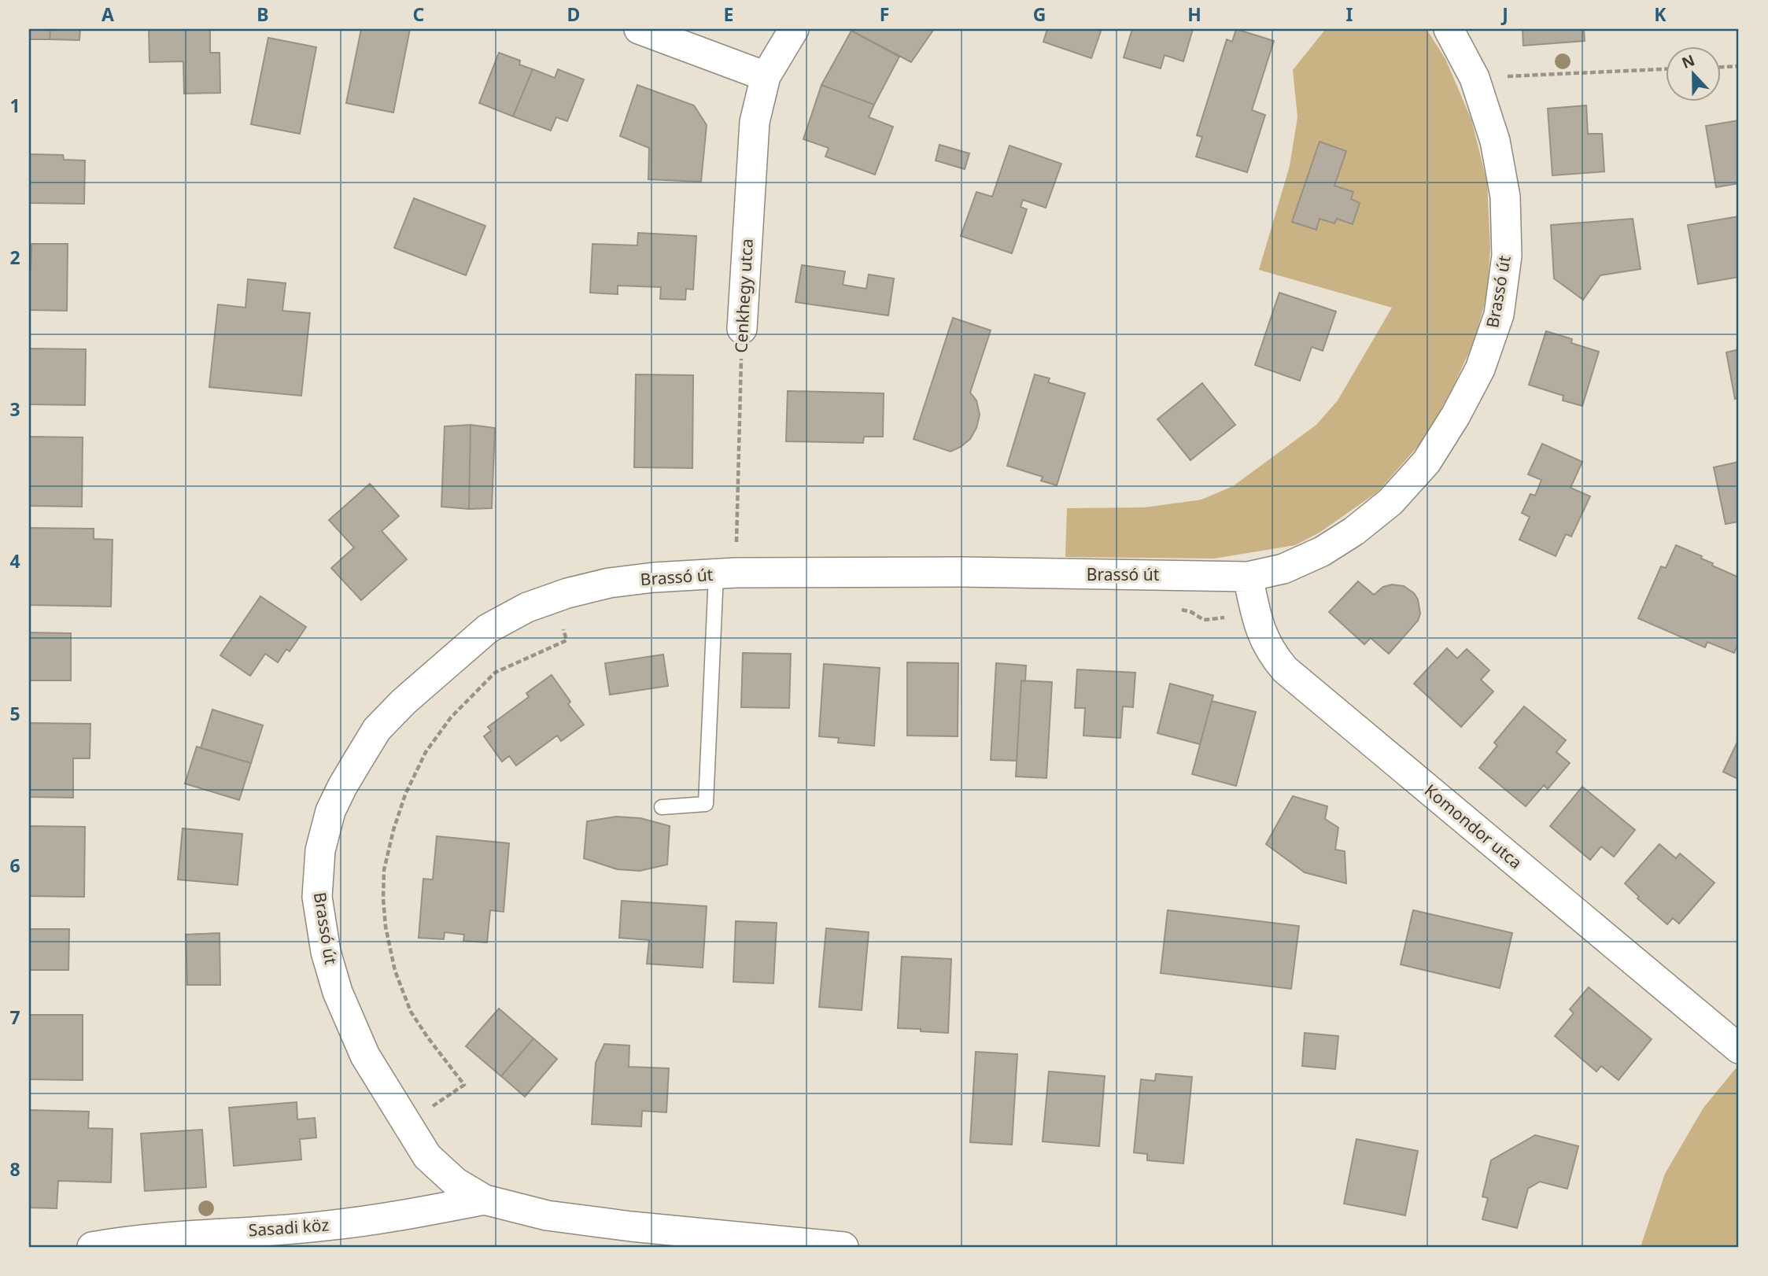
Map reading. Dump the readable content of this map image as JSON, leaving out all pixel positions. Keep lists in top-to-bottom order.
{
  "streets": {
    "street": [
      "Brassó út",
      "Cenkhegy utca",
      "Komondor utca",
      "Sasadi köz"
    ]
  },
  "crossings": [
    ["Brassó út", "Cenkhegy utca"],
    ["Brassó út", "Komondor utca"],
    ["Brassó út", "Sasadi köz"]
  ],
  "north": "top",
  "grid": {
    "columns": [
      "A",
      "B",
      "C",
      "D",
      "E",
      "F",
      "G",
      "H",
      "I",
      "J",
      "K"
    ],
    "rows": [
      "1",
      "2",
      "3",
      "4",
      "5",
      "6",
      "7",
      "8"
    ]
  }
}
